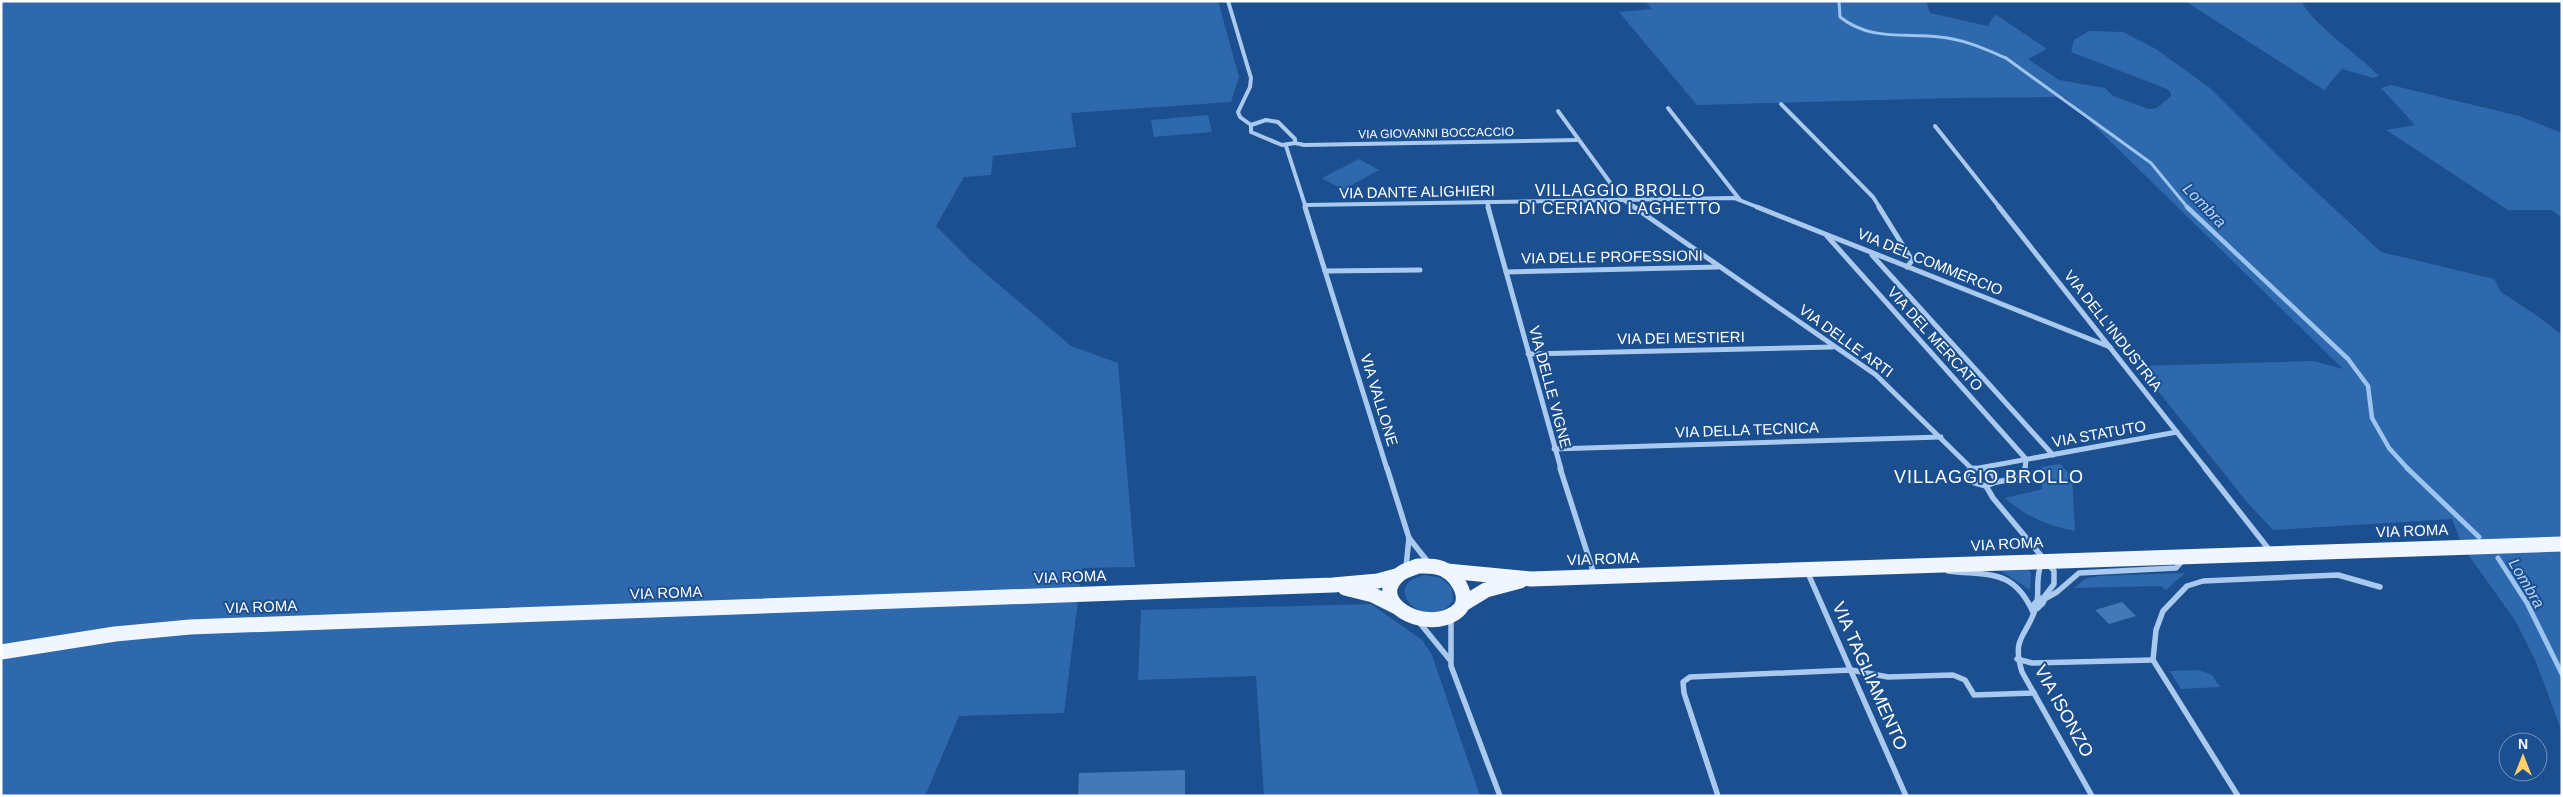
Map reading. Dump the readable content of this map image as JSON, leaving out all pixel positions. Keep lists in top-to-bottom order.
{
  "streets": {
    "main road": ["VIA ROMA"],
    "street": [
      "VIA GIOVANNI BOCCACCIO",
      "VIA DANTE ALIGHIERI",
      "VIA DELLE PROFESSIONI",
      "VIA DEL COMMERCIO",
      "VIA DELL'INDUSTRIA",
      "VIA DEI MESTIERI",
      "VIA DEL MERCATO",
      "VIA DELLE ARTI",
      "VIA DELLE VIGNE",
      "VIA VALLONE",
      "VIA DELLA TECNICA",
      "VIA STATUTO",
      "VIA TAGLIAMENTO",
      "VIA ISONZO"
    ]
  },
  "crossings": [
    ["VIA GIOVANNI BOCCACCIO", "VIA DELLE ARTI"],
    ["VIA DANTE ALIGHIERI", "VIA DEL COMMERCIO"],
    ["VIA DANTE ALIGHIERI", "VIA DELLE ARTI"],
    ["VIA DANTE ALIGHIERI", "VIA DELLE VIGNE"],
    ["VIA DANTE ALIGHIERI", "VIA VALLONE"],
    ["VIA DELLE PROFESSIONI", "VIA DELLE ARTI"],
    ["VIA DELLE PROFESSIONI", "VIA DELLE VIGNE"],
    ["VIA DEL COMMERCIO", "VIA DELL'INDUSTRIA"],
    ["VIA DEL COMMERCIO", "VIA DEL MERCATO"],
    ["VIA DELL'INDUSTRIA", "VIA STATUTO"],
    ["VIA DELL'INDUSTRIA", "VIA ROMA"],
    ["VIA DEI MESTIERI", "VIA DELLE ARTI"],
    ["VIA DEI MESTIERI", "VIA DELLE VIGNE"],
    ["VIA DEL MERCATO", "VIA STATUTO"],
    ["VIA DELLE ARTI", "VIA DELLA TECNICA"],
    ["VIA DELLE ARTI", "VIA STATUTO"],
    ["VIA DELLE VIGNE", "VIA DELLA TECNICA"],
    ["VIA DELLE VIGNE", "VIA ROMA"],
    ["VIA VALLONE", "VIA ROMA"],
    ["VIA ROMA", "VIA TAGLIAMENTO"],
    ["VIA ROMA", "VIA ISONZO"]
  ],
  "districts": ["VILLAGGIO BROLLO DI CERIANO LAGHETTO", "VILLAGGIO BROLLO"],
  "water": ["Lombra"],
  "north": "top"
}
